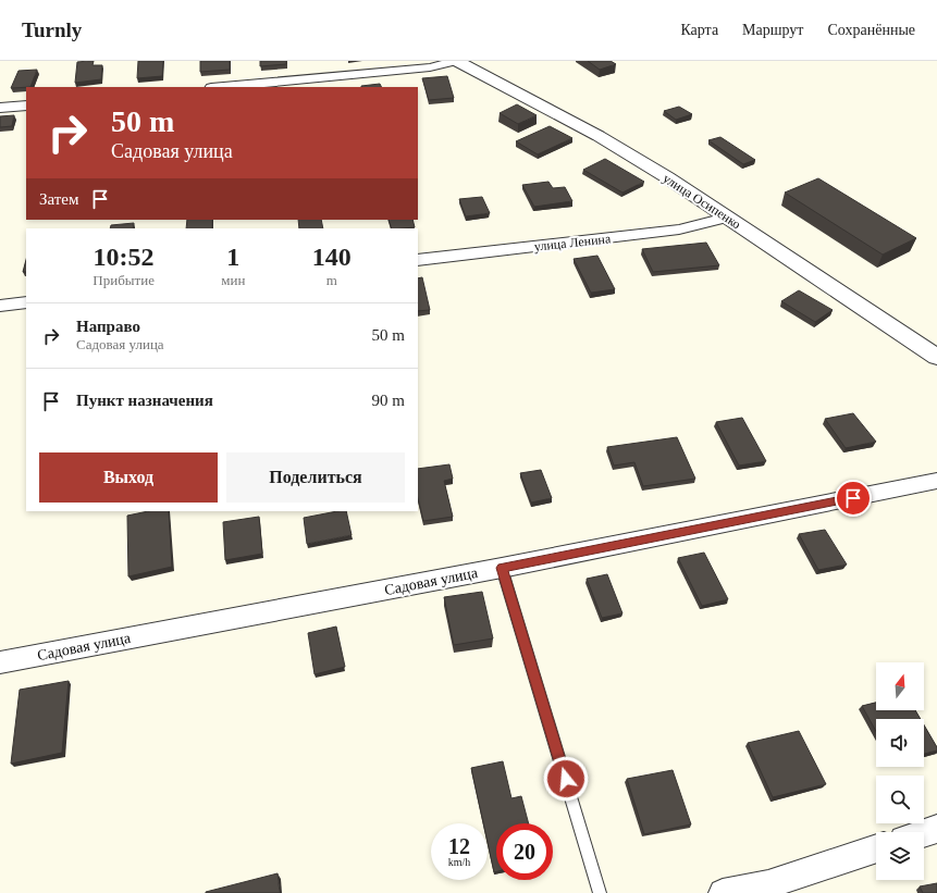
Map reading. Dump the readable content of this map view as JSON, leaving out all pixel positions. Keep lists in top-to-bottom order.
{
  "streets": {
    "street": ["улица Осипенко", "улица Ленина", "Садовая улица"]
  },
  "crossings": [
    ["улица Осипенко", "улица Ленина"]
  ],
  "north": "top",
  "page": {
    "header": "Turnly",
    "nav": ["Карта", "Маршрут", "Сохранённые"],
    "turn": ["50 m", "Садовая улица"],
    "then": "Затем",
    "eta": [
      "10:52",
      "Прибытие",
      "1",
      "мин",
      "140",
      "m"
    ],
    "list": [
      {
        "name": "Направо",
        "note": "Садовая улица",
        "value": "50 m"
      },
      {
        "name": "Пункт назначения",
        "value": "90 m"
      }
    ],
    "buttons": ["Выход", "Поделиться"],
    "speed": "12 km/h",
    "limit": "20"
  }
}
